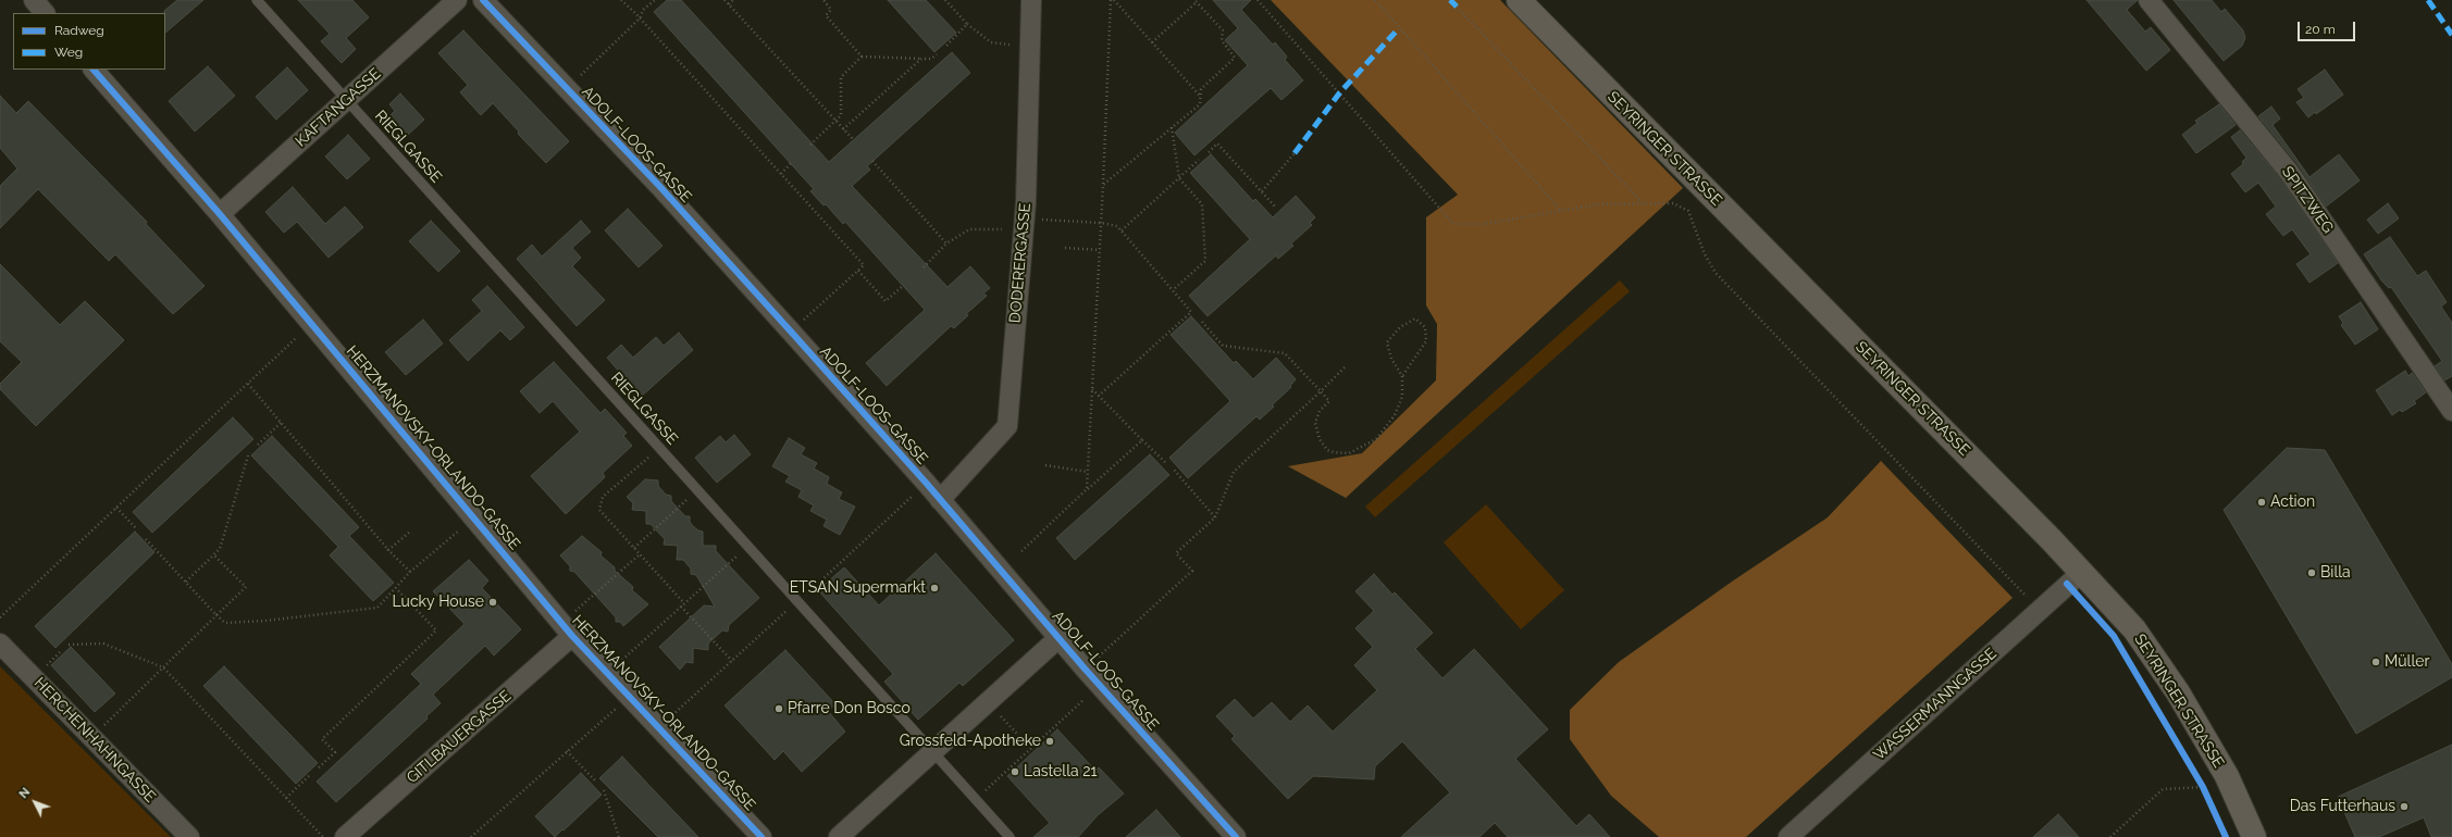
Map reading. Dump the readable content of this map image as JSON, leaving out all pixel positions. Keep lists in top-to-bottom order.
{
  "streets": {
    "main road": ["SEYRINGER STRASSE"],
    "street": [
      "KAFTANGASSE",
      "ADOLF-LOOS-GASSE",
      "SPITZWEG",
      "DODERERGASSE",
      "HERZMANOVSKY-ORLANDO-GASSE",
      "WASSERMANNGASSE",
      "GITLBAUERGASSE",
      "HERCHENHAHNGASSE"
    ],
    "lane": ["RIEGLGASSE"]
  },
  "crossings": [
    ["KAFTANGASSE", "RIEGLGASSE"],
    ["KAFTANGASSE", "HERZMANOVSKY-ORLANDO-GASSE"],
    ["ADOLF-LOOS-GASSE", "DODERERGASSE"],
    ["SEYRINGER STRASSE", "WASSERMANNGASSE"],
    ["HERZMANOVSKY-ORLANDO-GASSE", "GITLBAUERGASSE"]
  ],
  "places": [
    "Action",
    "Billa",
    "ETSAN Supermarkt",
    "Lucky House",
    "Müller",
    "Pfarre Don Bosco",
    "Grossfeld-Apotheke",
    "Lastella 21",
    "Das Futterhaus"
  ],
  "legend": ["Radweg", "Weg"],
  "scale_bar": "20 m",
  "north": "top left"
}
